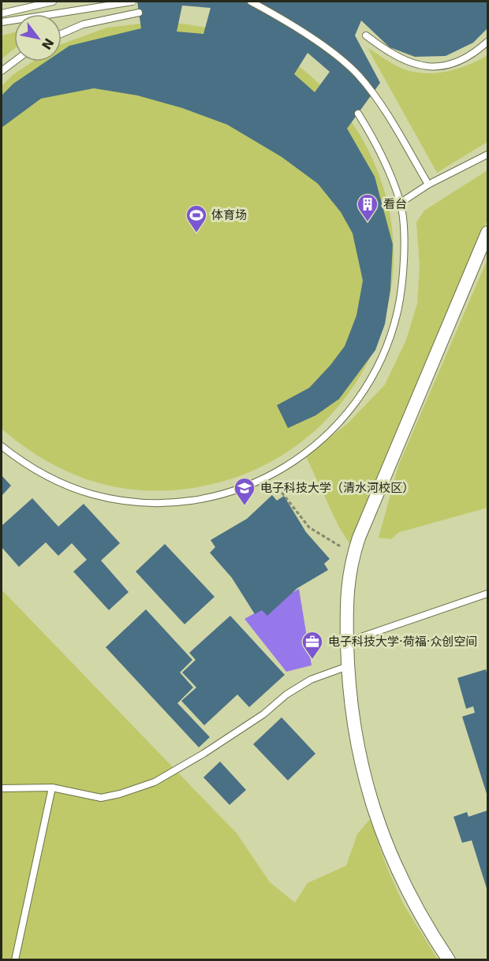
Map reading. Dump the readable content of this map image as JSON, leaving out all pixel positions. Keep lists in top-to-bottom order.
{
  "places": {
    "building": ["看台"],
    "sports": ["体育场"],
    "school or university": ["电子科技大学（清水河校区）"],
    "office": ["电子科技大学·荷福·众创空间"]
  },
  "north": "bottom right"
}
